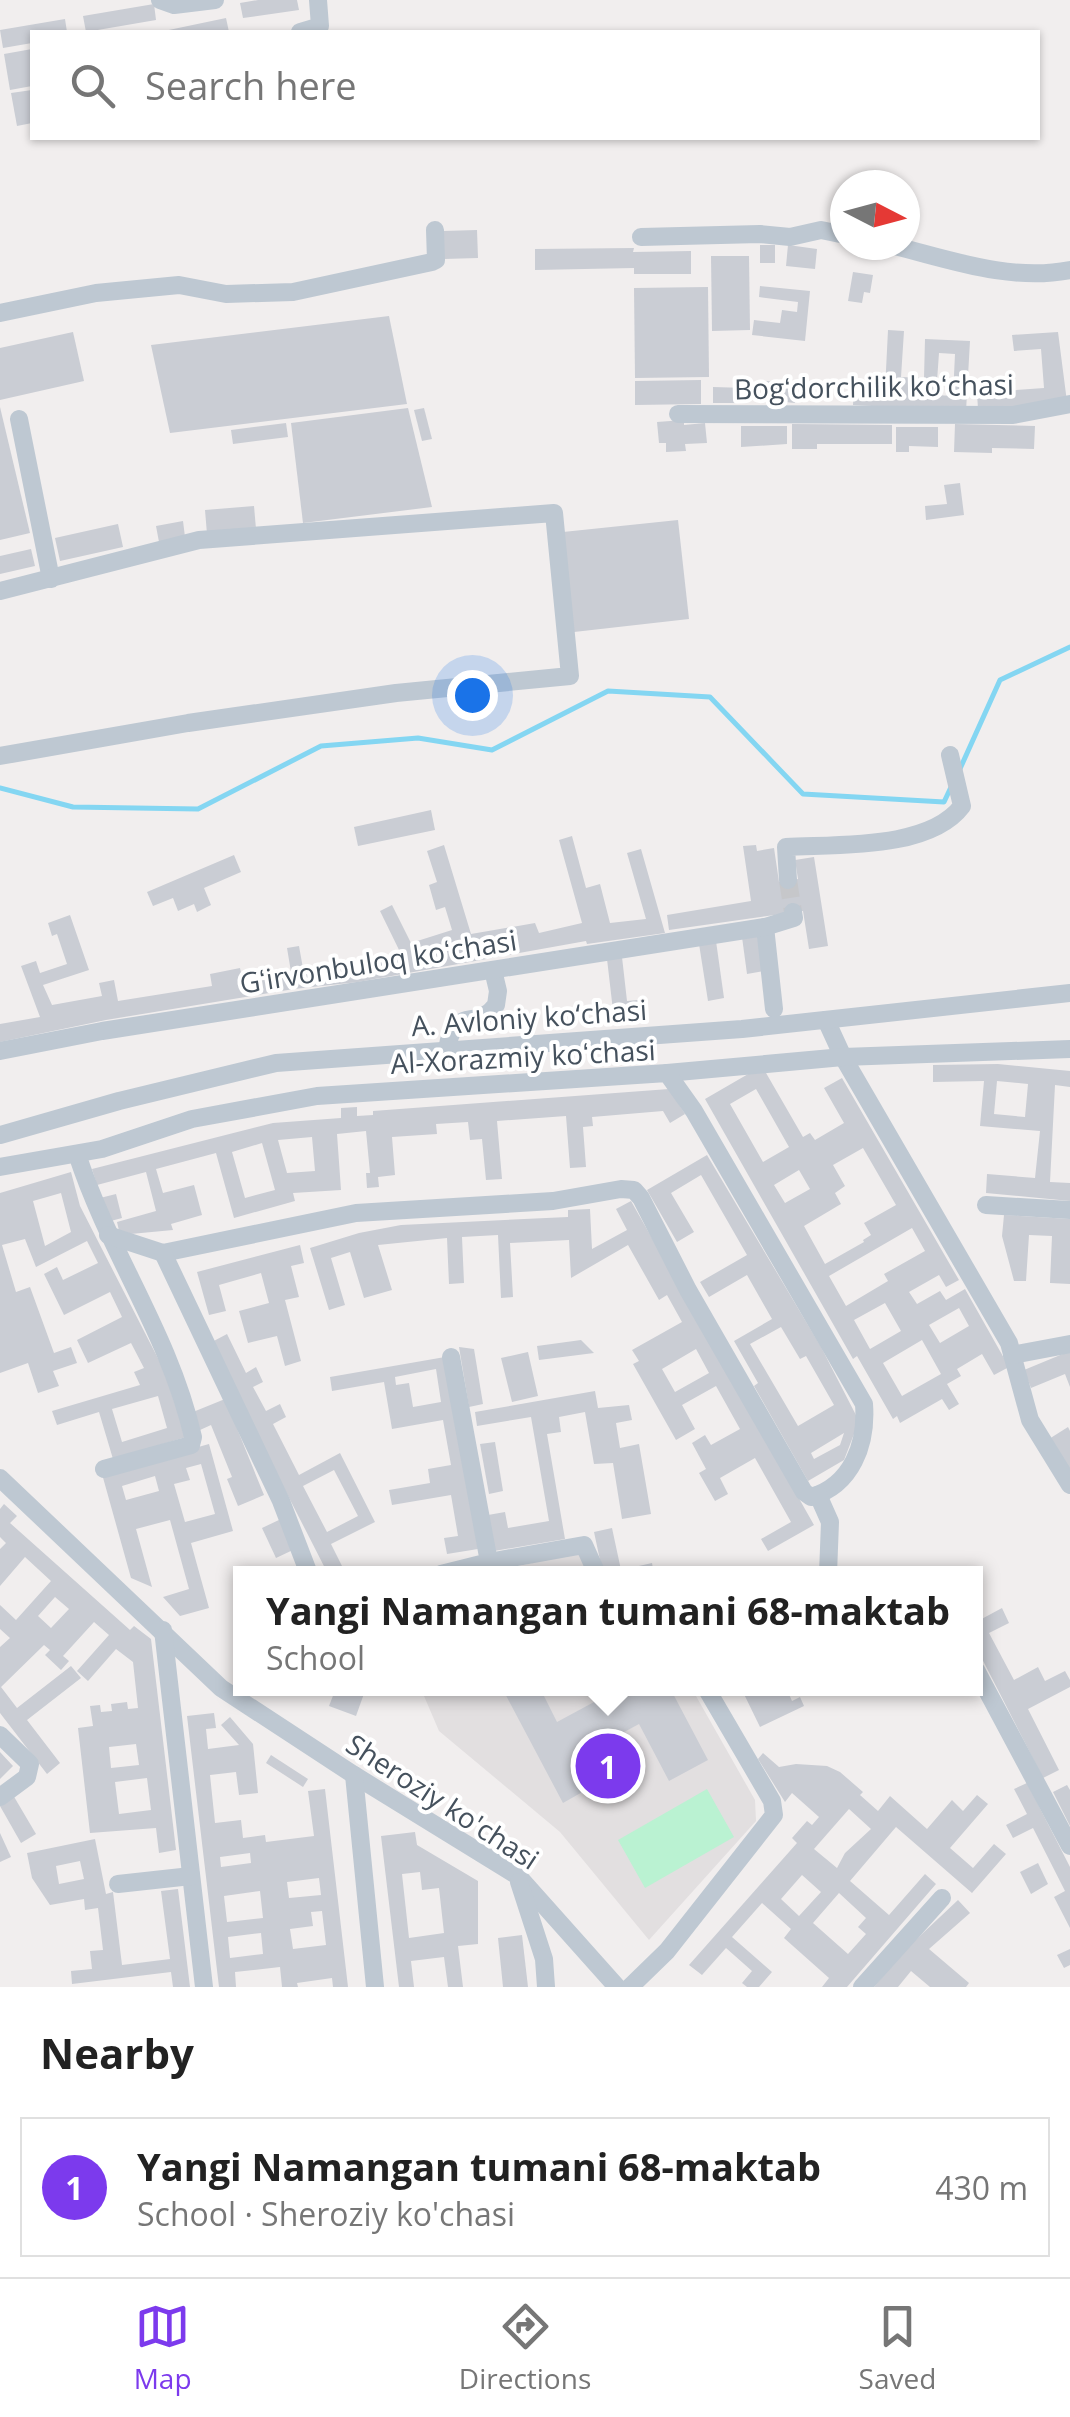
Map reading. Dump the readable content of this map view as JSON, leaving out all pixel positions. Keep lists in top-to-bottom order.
{
  "streets": {
    "street": [
      "Bogʻdorchilik koʻchasi",
      "Gʻirvonbuloq koʻchasi",
      "A. Avloniy ko‘chasi",
      "Al-Xorazmiy koʻchasi",
      "Sheroziy ko'chasi"
    ]
  },
  "north": "right",
  "page": {
    "search": "Search here",
    "popup": ["Yangi Namangan tumani 68-maktab", "School"],
    "pins": "1",
    "heading": "Nearby",
    "list": [
      {
        "mark": "1",
        "name": "Yangi Namangan tumani 68-maktab",
        "note": "School · Sheroziy ko'chasi",
        "value": "430 m"
      }
    ],
    "nav": ["Map", "Directions", "Saved"]
  }
}
